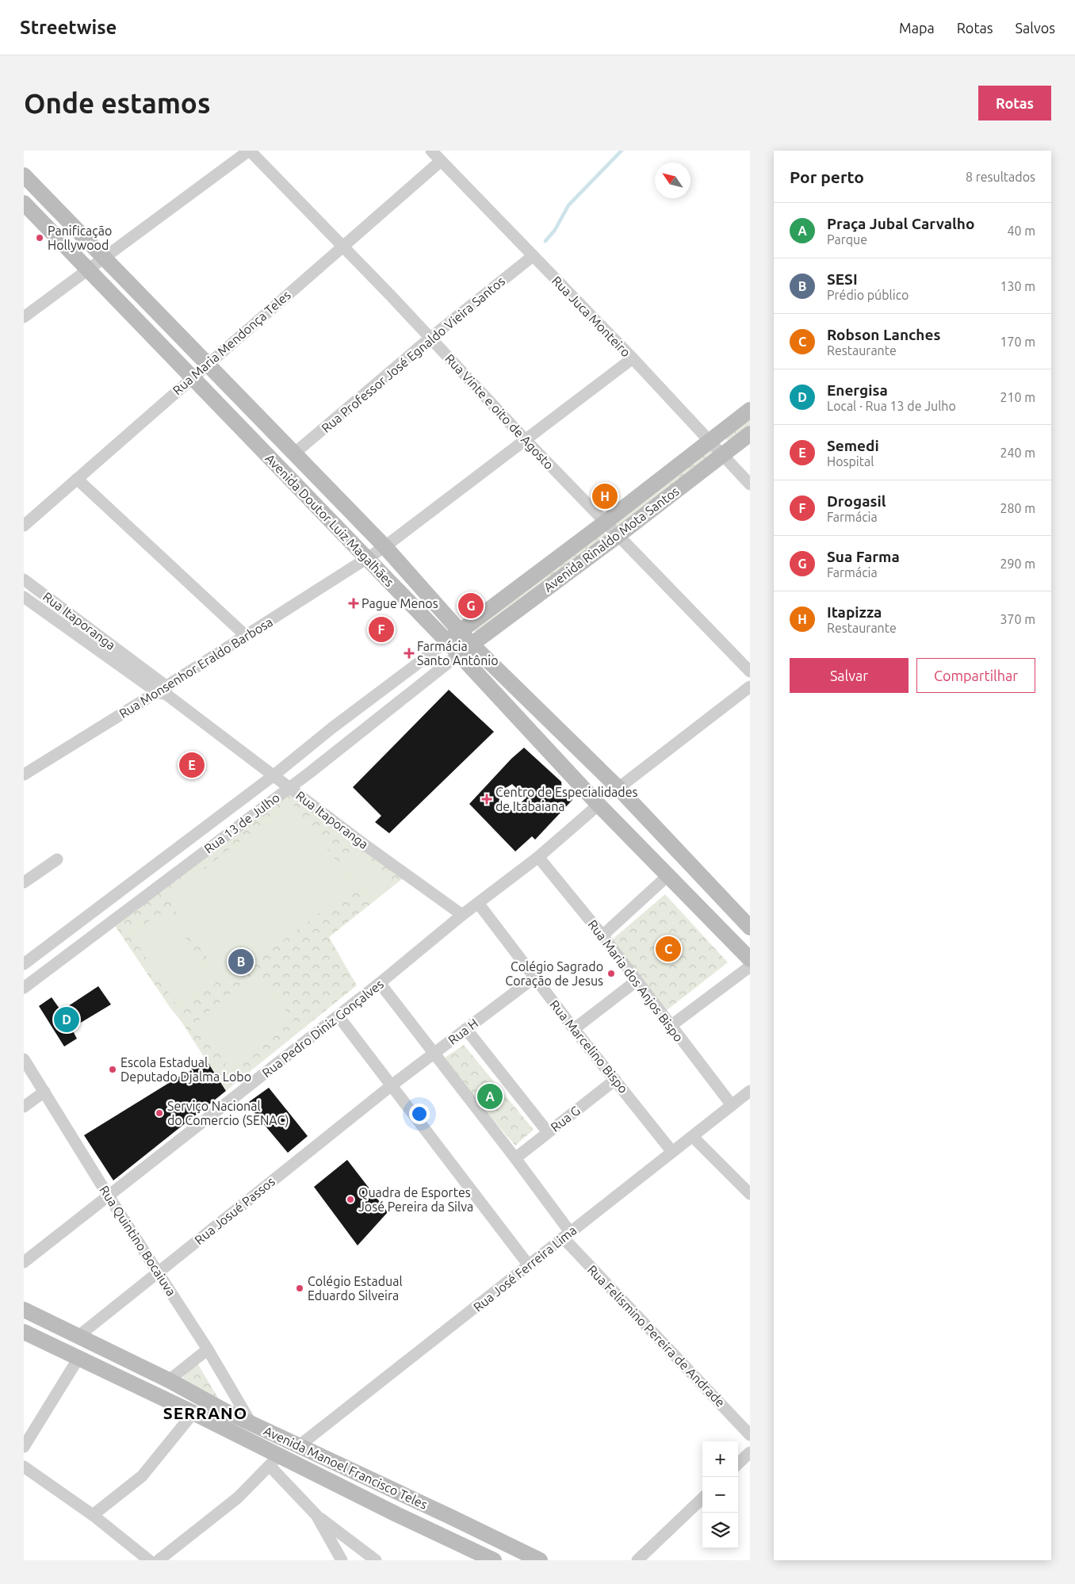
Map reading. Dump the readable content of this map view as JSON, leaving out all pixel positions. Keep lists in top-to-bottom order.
{
  "streets": {
    "street": [
      "Rua Juca Monteiro",
      "Rua Maria Mendonça Teles",
      "Rua Professor José Egnaldo Vieira Santos",
      "Rua Vinte e oito de Agosto",
      "Avenida Doutor Luiz Magalhães",
      "Avenida Rinaldo Mota Santos",
      "Rua Itaporanga",
      "Rua Monsenhor Eraldo Barbosa",
      "Rua 13 de Julho",
      "Rua Maria dos Anjos Bispo",
      "Rua Pedro Diniz Gonçalves",
      "Rua H",
      "Rua Marcelino Bispo",
      "Rua G",
      "Rua Josué Passos",
      "Rua Quintino Bocaiuva",
      "Rua José Ferreira Lima",
      "Rua Felismino Pereira de Andrade",
      "Avenida Manoel Francisco Teles"
    ]
  },
  "crossings": [
    ["Rua Juca Monteiro", "Rua Maria Mendonça Teles"],
    ["Rua Juca Monteiro", "Rua Professor José Egnaldo Vieira Santos"],
    ["Rua Juca Monteiro", "Avenida Rinaldo Mota Santos"],
    ["Rua Juca Monteiro", "Rua Monsenhor Eraldo Barbosa"],
    ["Rua Maria Mendonça Teles", "Rua Vinte e oito de Agosto"],
    ["Rua Maria Mendonça Teles", "Avenida Doutor Luiz Magalhães"],
    ["Rua Professor José Egnaldo Vieira Santos", "Rua Vinte e oito de Agosto"],
    ["Rua Professor José Egnaldo Vieira Santos", "Avenida Doutor Luiz Magalhães"],
    ["Rua Vinte e oito de Agosto", "Avenida Rinaldo Mota Santos"],
    ["Rua Vinte e oito de Agosto", "Rua Monsenhor Eraldo Barbosa"],
    ["Avenida Doutor Luiz Magalhães", "Avenida Rinaldo Mota Santos"],
    ["Avenida Doutor Luiz Magalhães", "Rua Monsenhor Eraldo Barbosa"],
    ["Avenida Doutor Luiz Magalhães", "Rua 13 de Julho"],
    ["Avenida Doutor Luiz Magalhães", "Rua Pedro Diniz Gonçalves"],
    ["Avenida Rinaldo Mota Santos", "Rua 13 de Julho"],
    ["Rua Itaporanga", "Rua Monsenhor Eraldo Barbosa"],
    ["Rua Itaporanga", "Rua 13 de Julho"],
    ["Rua Itaporanga", "Rua Pedro Diniz Gonçalves"],
    ["Rua Maria dos Anjos Bispo", "Rua Pedro Diniz Gonçalves"],
    ["Rua Maria dos Anjos Bispo", "Rua José Ferreira Lima"],
    ["Rua Pedro Diniz Gonçalves", "Rua Marcelino Bispo"],
    ["Rua Pedro Diniz Gonçalves", "Rua Quintino Bocaiuva"],
    ["Rua Pedro Diniz Gonçalves", "Rua Felismino Pereira de Andrade"],
    ["Rua H", "Rua Marcelino Bispo"],
    ["Rua H", "Rua Josué Passos"],
    ["Rua H", "Rua Felismino Pereira de Andrade"],
    ["Rua Marcelino Bispo", "Rua G"],
    ["Rua Marcelino Bispo", "Rua José Ferreira Lima"],
    ["Rua G", "Rua Felismino Pereira de Andrade"],
    ["Rua Josué Passos", "Rua Quintino Bocaiuva"],
    ["Rua Josué Passos", "Avenida Manoel Francisco Teles"],
    ["Rua Quintino Bocaiuva", "Avenida Manoel Francisco Teles"],
    ["Rua José Ferreira Lima", "Rua Felismino Pereira de Andrade"],
    ["Rua José Ferreira Lima", "Avenida Manoel Francisco Teles"]
  ],
  "districts": ["SERRANO"],
  "places": {
    "other": [
      "Panificação Hollywood",
      "Colégio Sagrado Coração de Jesus",
      "Escola Estadual Deputado Djalma Lobo",
      "Serviço Nacional do Comercio (SENAC)",
      "Quadra de Esportes José Pereira da Silva",
      "Colégio Estadual Eduardo Silveira"
    ],
    "health": ["Pague Menos", "Farmácia Santo Antônio", "Centro de Especialidades de Itabaiana"]
  },
  "north": "top left",
  "page": {
    "header": "Streetwise",
    "nav": ["Mapa", "Rotas", "Salvos"],
    "buttons": [
      "Rotas",
      ["Salvar", "Compartilhar"]
    ],
    "title": "Onde estamos",
    "heading": ["Por perto", "8 resultados"],
    "list": [
      {
        "mark": "A",
        "name": "Praça Jubal Carvalho",
        "note": "Parque",
        "value": "40 m"
      },
      {
        "mark": "B",
        "name": "SESI",
        "note": "Prédio público",
        "value": "130 m"
      },
      {
        "mark": "C",
        "name": "Robson Lanches",
        "note": "Restaurante",
        "value": "170 m"
      },
      {
        "mark": "D",
        "name": "Energisa",
        "note": "Local · Rua 13 de Julho",
        "value": "210 m"
      },
      {
        "mark": "E",
        "name": "Semedi",
        "note": "Hospital",
        "value": "240 m"
      },
      {
        "mark": "F",
        "name": "Drogasil",
        "note": "Farmácia",
        "value": "280 m"
      },
      {
        "mark": "G",
        "name": "Sua Farma",
        "note": "Farmácia",
        "value": "290 m"
      },
      {
        "mark": "H",
        "name": "Itapizza",
        "note": "Restaurante",
        "value": "370 m"
      }
    ],
    "pins": [
      "H",
      "G",
      "F",
      "E",
      "C",
      "B",
      "D",
      "A"
    ],
    "map_buttons": ["+", "−"]
  }
}
